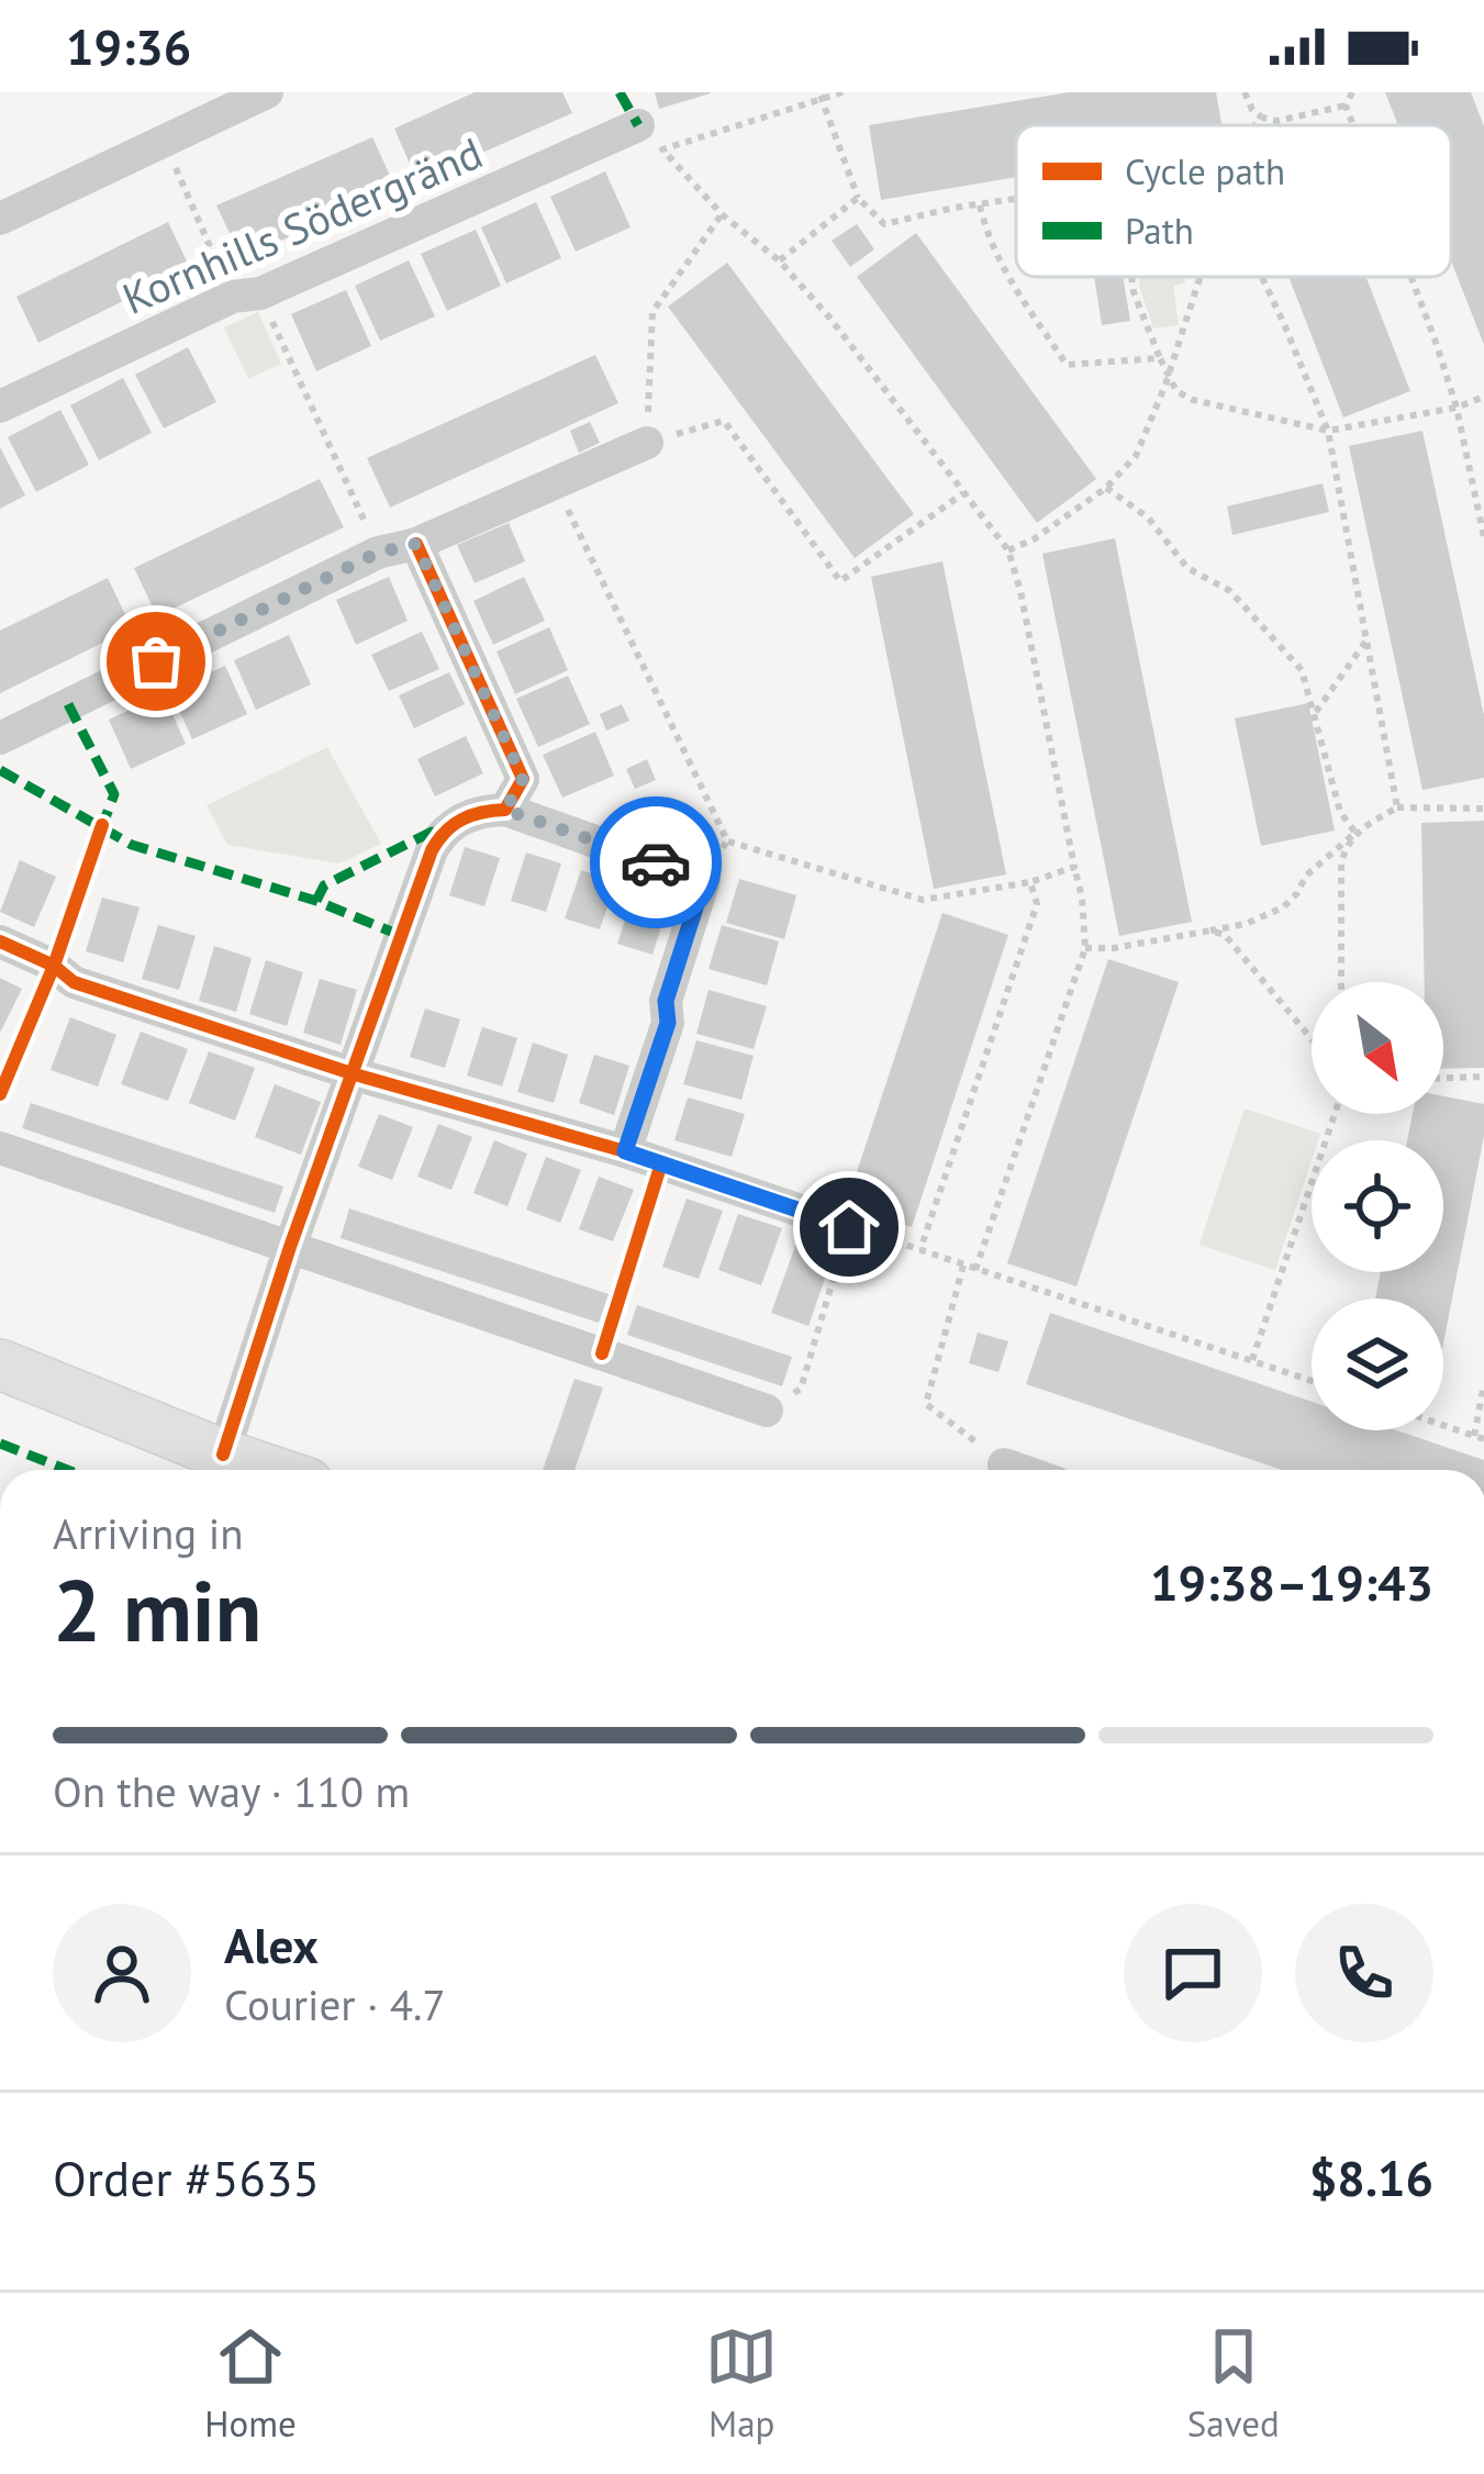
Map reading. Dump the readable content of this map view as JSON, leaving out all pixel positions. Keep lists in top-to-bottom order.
{
  "streets": {
    "street": ["Kornhills Södergränd"]
  },
  "legend": ["Cycle path", "Path"],
  "north": "bottom right",
  "page": {
    "status": "19:36",
    "heading": ["2 min", "Arriving in", "19:38–19:43"],
    "panel": [
      "Alex",
      "Courier · 4.7",
      "Order #5635",
      "$8.16"
    ],
    "bar": "On the way · 110 m",
    "tabs": ["Home", "Map", "Saved"]
  }
}
